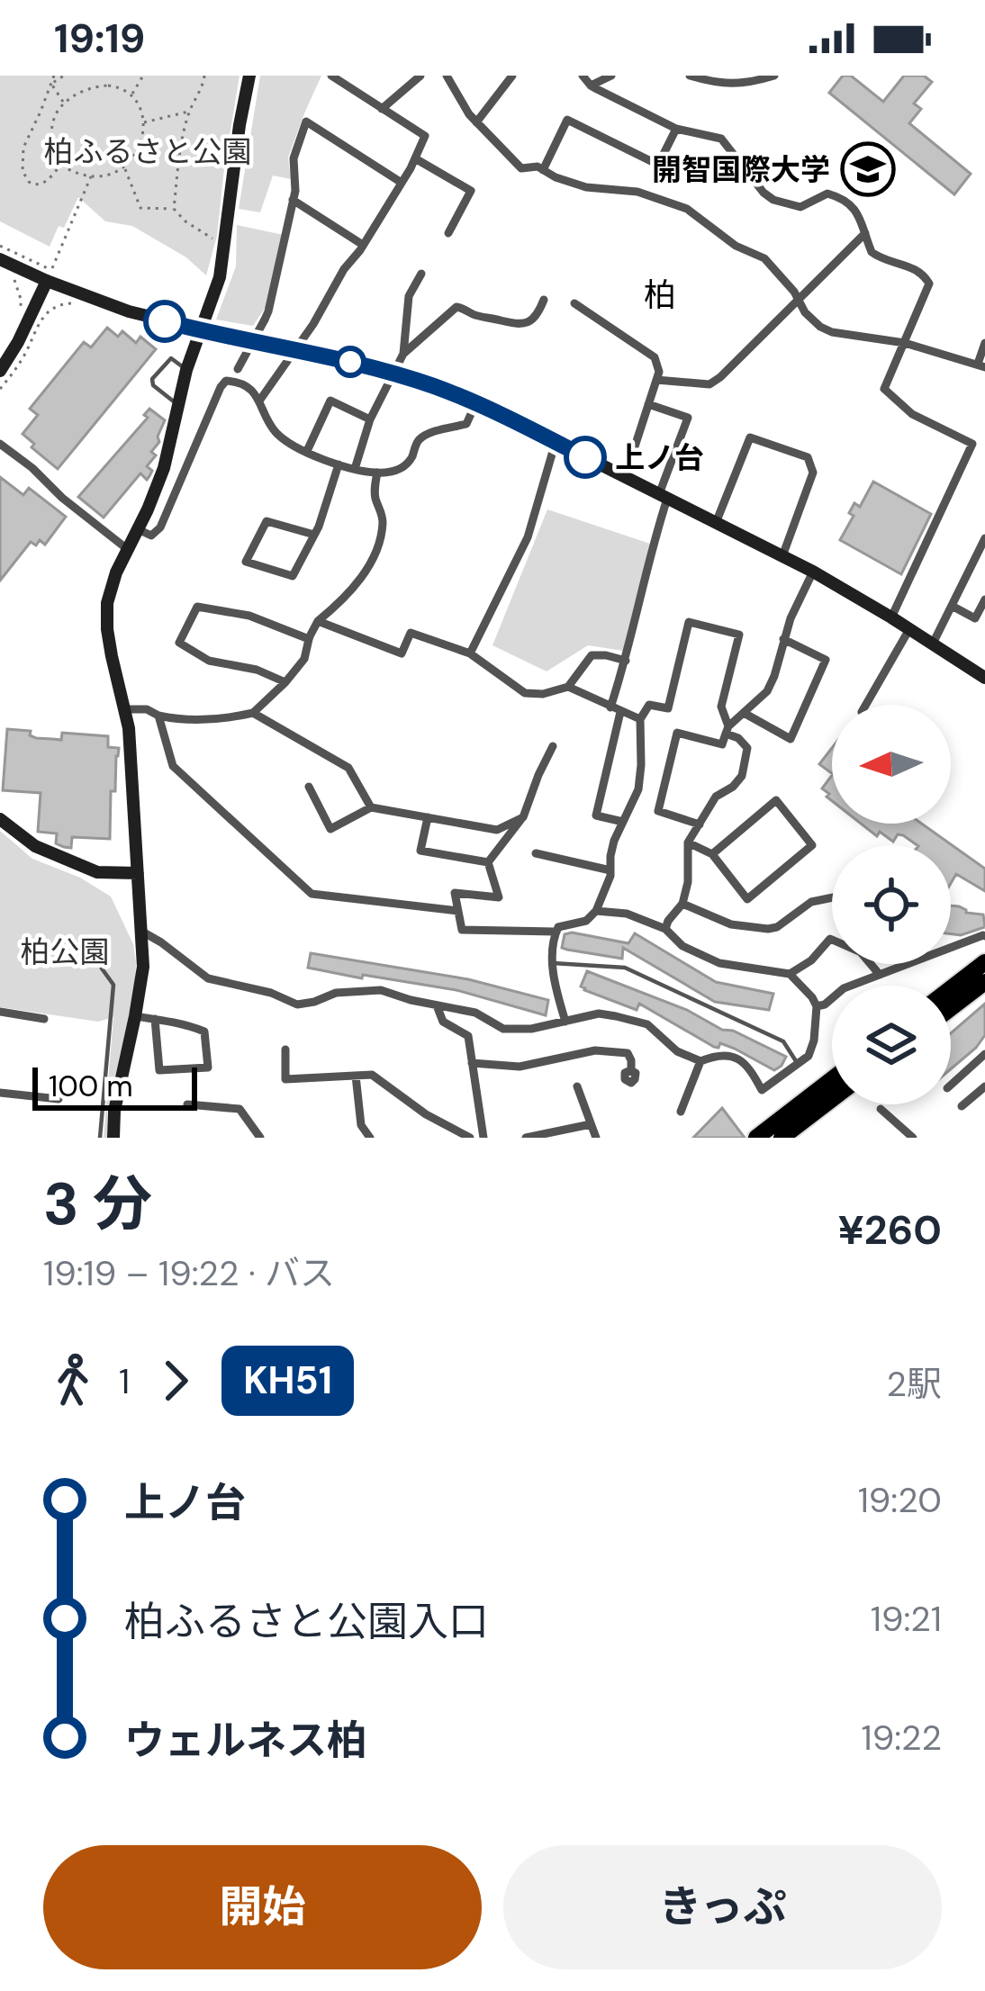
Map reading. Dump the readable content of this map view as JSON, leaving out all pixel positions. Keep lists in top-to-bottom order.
{
  "districts": ["柏"],
  "parks": ["柏ふるさと公園", "柏公園"],
  "places": {
    "school or university": ["開智国際大学"],
    "other": ["上ノ台"]
  },
  "lines": ["bus line KH51"],
  "scale_bar": "100 m",
  "north": "left",
  "page": {
    "status": "19:19",
    "scale": "100 m",
    "heading": ["3 分", "19:19 – 19:22 · バス", "¥260"],
    "legs": ["1", "KH51", "2駅"],
    "list": [
      {
        "name": "上ノ台",
        "value": "19:20"
      },
      {
        "name": "柏ふるさと公園入口",
        "value": "19:21"
      },
      {
        "name": "ウェルネス柏",
        "value": "19:22"
      }
    ],
    "buttons": ["開始", "きっぷ"]
  }
}
